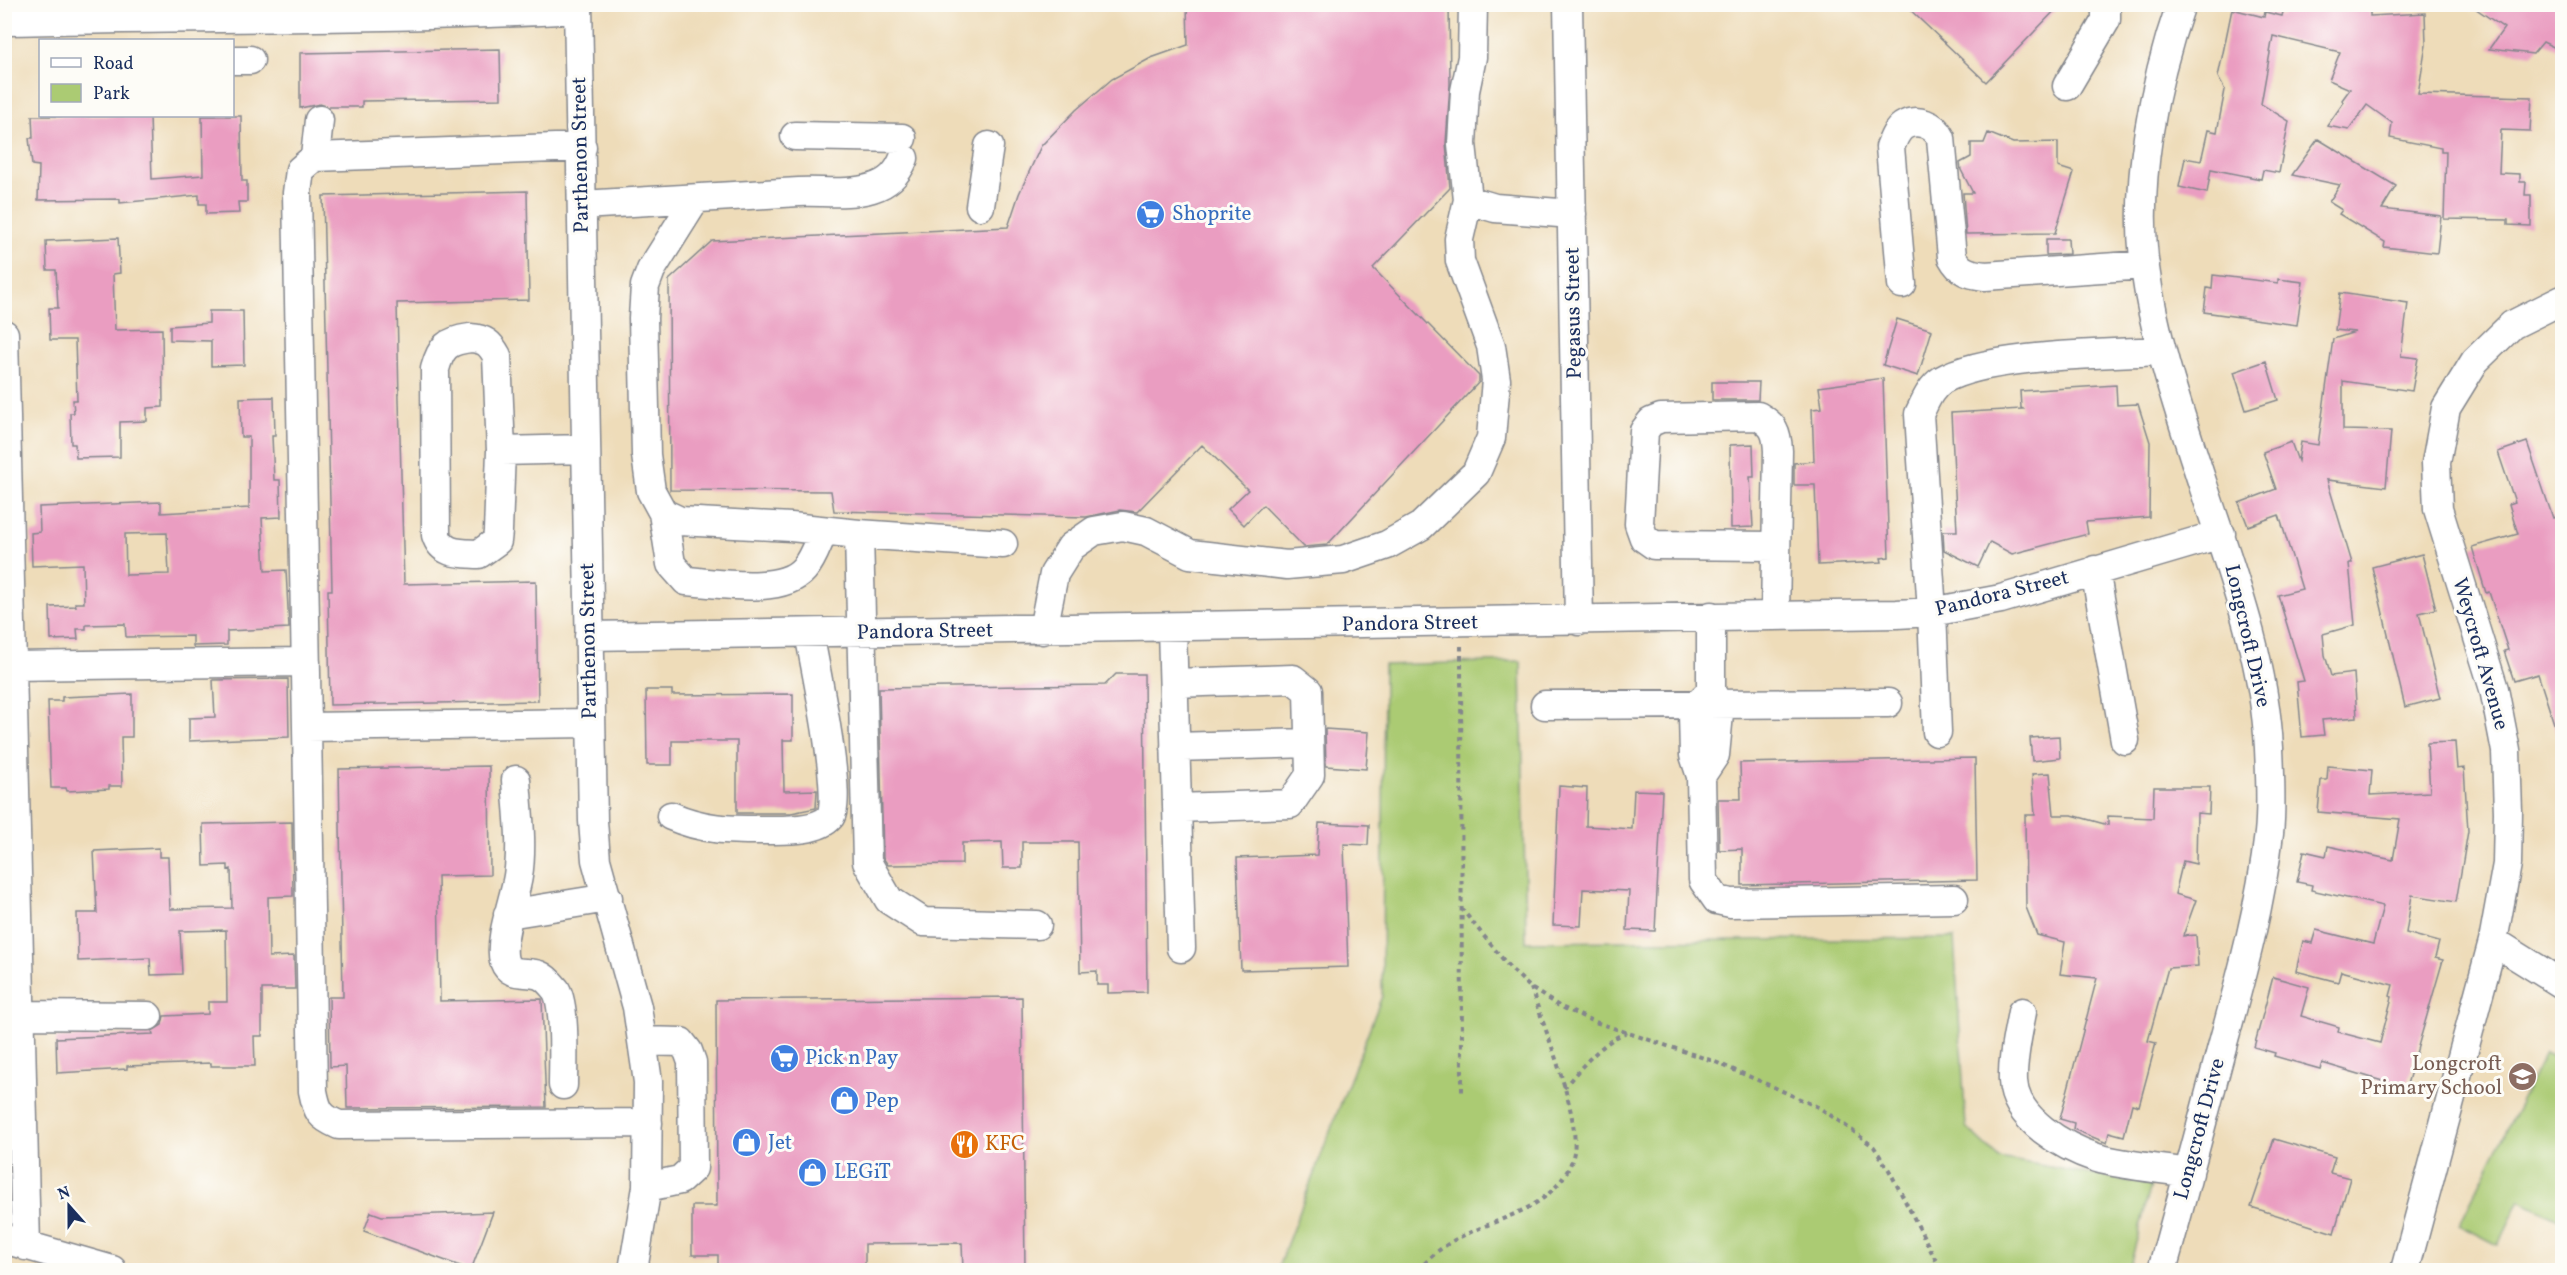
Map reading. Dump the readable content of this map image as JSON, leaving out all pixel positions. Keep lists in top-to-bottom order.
{
  "streets": {
    "street": [
      "Parthenon Street",
      "Pegasus Street",
      "Pandora Street",
      "Longcroft Drive",
      "Weycroft Avenue"
    ]
  },
  "crossings": [
    ["Parthenon Street", "Pandora Street"],
    ["Pegasus Street", "Pandora Street"],
    ["Pandora Street", "Longcroft Drive"]
  ],
  "places": {
    "supermarket": ["Shoprite", "Pick n Pay"],
    "school or university": ["Longcroft Primary School"],
    "shop": ["Pep", "Jet", "LEGiT"],
    "restaurant": ["KFC"]
  },
  "legend": ["Road", "Park"],
  "north": "top"
}
